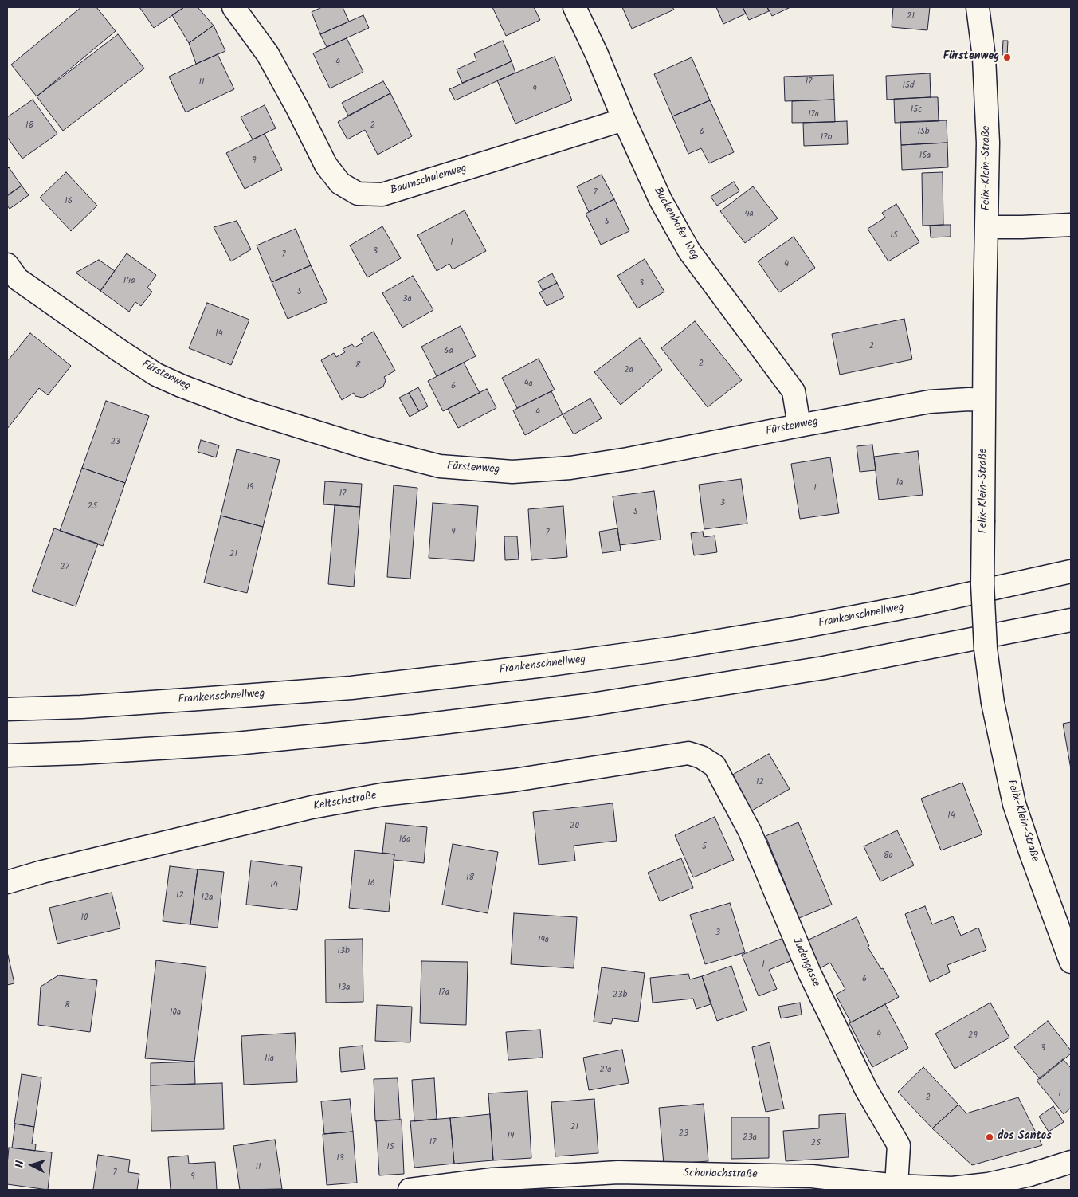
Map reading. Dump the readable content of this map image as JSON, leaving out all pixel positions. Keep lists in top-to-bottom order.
{
  "streets": {
    "main road": [
      "Felix-Klein-Straße",
      "Baumschulenweg",
      "Buckenhofer Weg",
      "Fürstenweg",
      "Frankenschnellweg",
      "Keltschstraße",
      "Judengasse",
      "Schorlachstraße"
    ]
  },
  "crossings": [
    ["Felix-Klein-Straße", "Fürstenweg"],
    ["Baumschulenweg", "Buckenhofer Weg"],
    ["Buckenhofer Weg", "Fürstenweg"],
    ["Keltschstraße", "Judengasse"],
    ["Judengasse", "Schorlachstraße"]
  ],
  "places": ["Fürstenweg", "dos Santos"],
  "house_numbers": [
    "21",
    "4",
    "17",
    "11",
    "15d",
    "9",
    "15c",
    "17a",
    "18",
    "2",
    "6",
    "15b",
    "17b",
    "15a",
    "9",
    "7",
    "16",
    "4a",
    "5",
    "15",
    "1",
    "3",
    "7",
    "4",
    "14a",
    "3",
    "5",
    "3a",
    "14",
    "2",
    "6a",
    "2",
    "8",
    "2a",
    "4a",
    "6",
    "4",
    "23",
    "1a",
    "19",
    "1",
    "17",
    "3",
    "25",
    "5",
    "9",
    "7",
    "21",
    "27",
    "12",
    "14",
    "20",
    "16a",
    "5",
    "8a",
    "18",
    "16",
    "14",
    "12",
    "12a",
    "10",
    "3",
    "19a",
    "13b",
    "1",
    "6",
    "13a",
    "17a",
    "23b",
    "8",
    "10a",
    "4",
    "29",
    "3",
    "11a",
    "21a",
    "1",
    "2",
    "21",
    "23",
    "19",
    "23a",
    "17",
    "25",
    "15",
    "13",
    "11",
    "7",
    "9"
  ],
  "north": "left"
}
